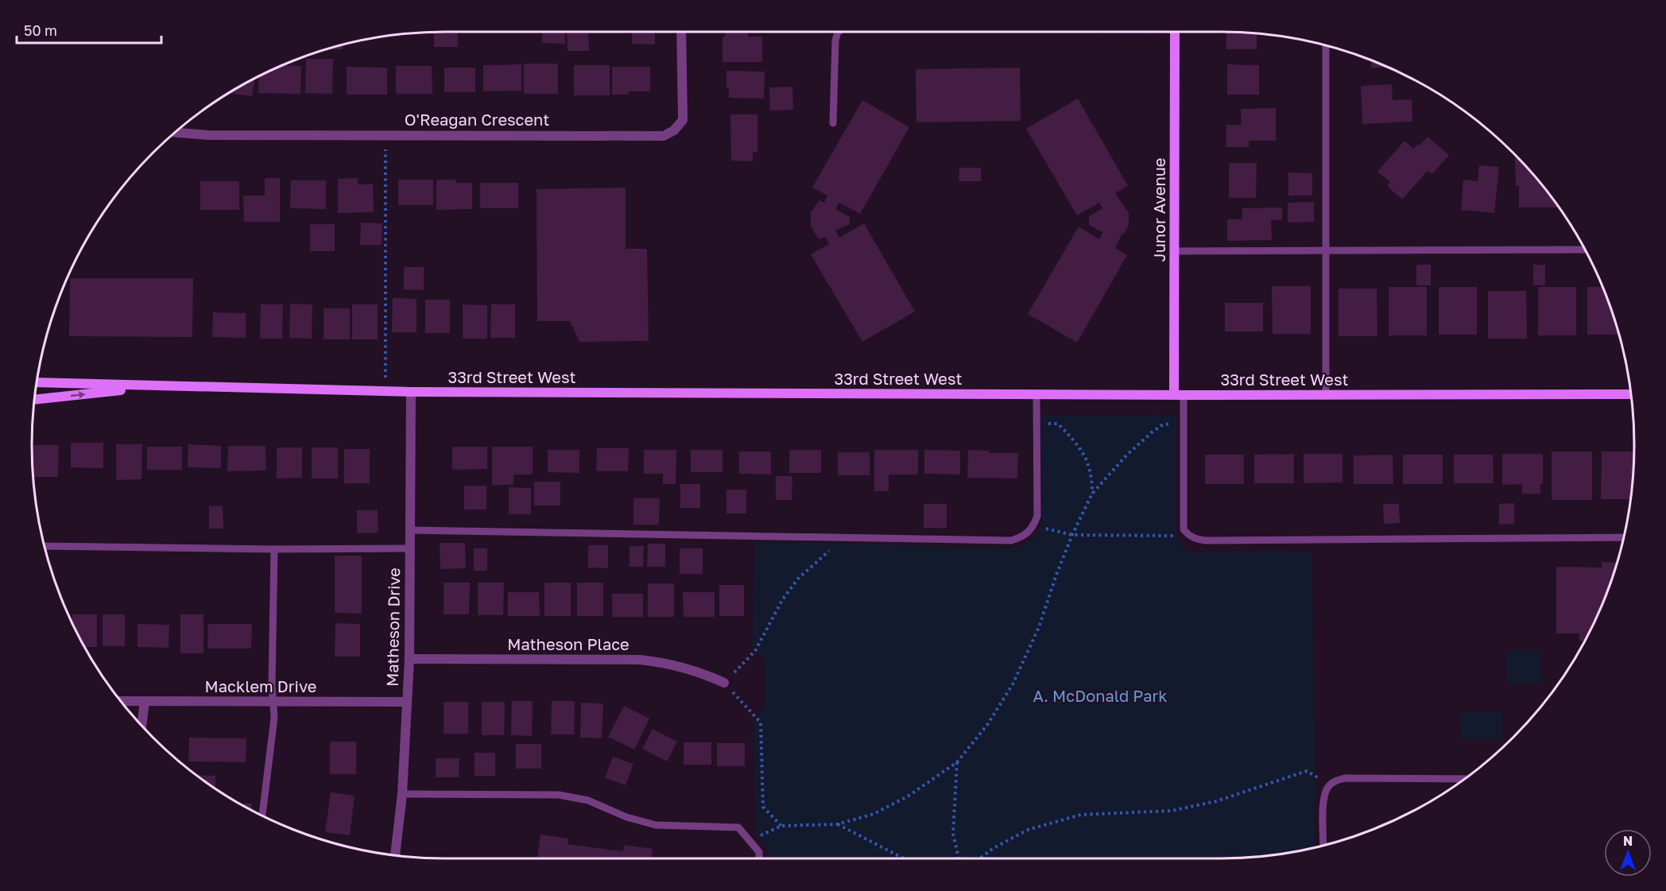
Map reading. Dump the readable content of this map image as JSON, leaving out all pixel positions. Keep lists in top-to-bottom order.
{
  "streets": {
    "main road": ["Junor Avenue", "33rd Street West"],
    "street": [
      "O'Reagan Crescent",
      "Matheson Drive",
      "Matheson Place",
      "Macklem Drive"
    ]
  },
  "crossings": [
    ["Junor Avenue", "33rd Street West"],
    ["33rd Street West", "Matheson Drive"],
    ["Matheson Drive", "Matheson Place"],
    ["Matheson Drive", "Macklem Drive"]
  ],
  "parks": ["A. McDonald Park"],
  "scale_bar": "50 m",
  "north": "top"
}
